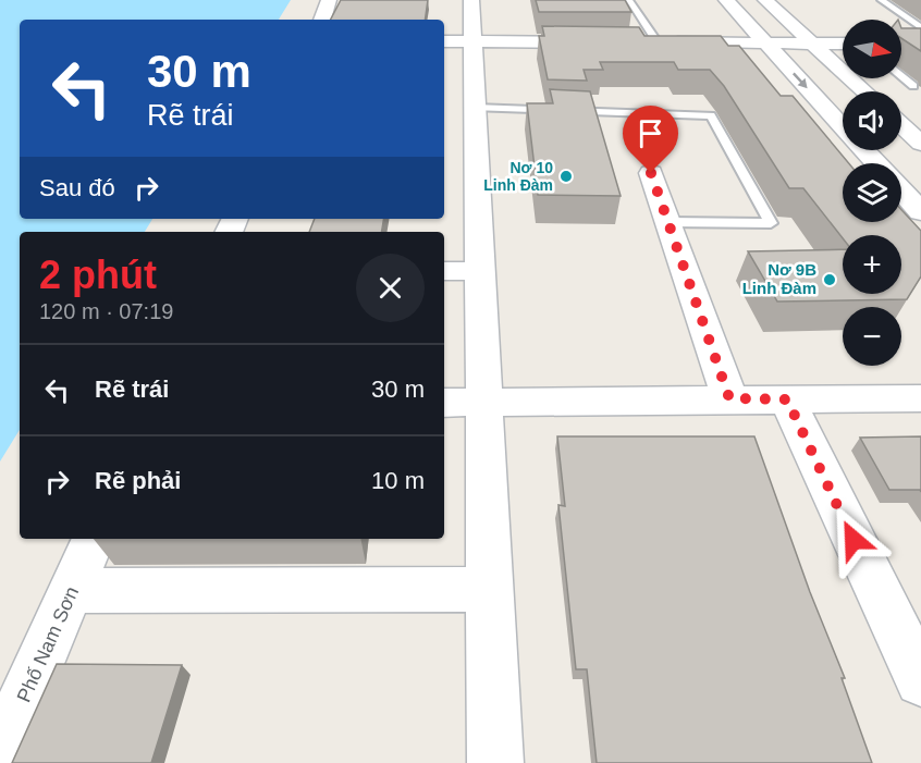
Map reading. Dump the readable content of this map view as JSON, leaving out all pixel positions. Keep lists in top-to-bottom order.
{
  "streets": {
    "street": ["Phố Nam Sơn"]
  },
  "places": ["Nơ 10 Linh Đàm", "Nơ 9B Linh Đàm"],
  "north": "right",
  "page": {
    "map_buttons": ["+", "−"],
    "turn": ["30 m", "Rẽ trái"],
    "then": "Sau đó",
    "heading": ["2 phút", "120 m · 07:19"],
    "list": [
      {
        "name": "Rẽ trái",
        "value": "30 m"
      },
      {
        "name": "Rẽ phải",
        "value": "10 m"
      }
    ]
  }
}
